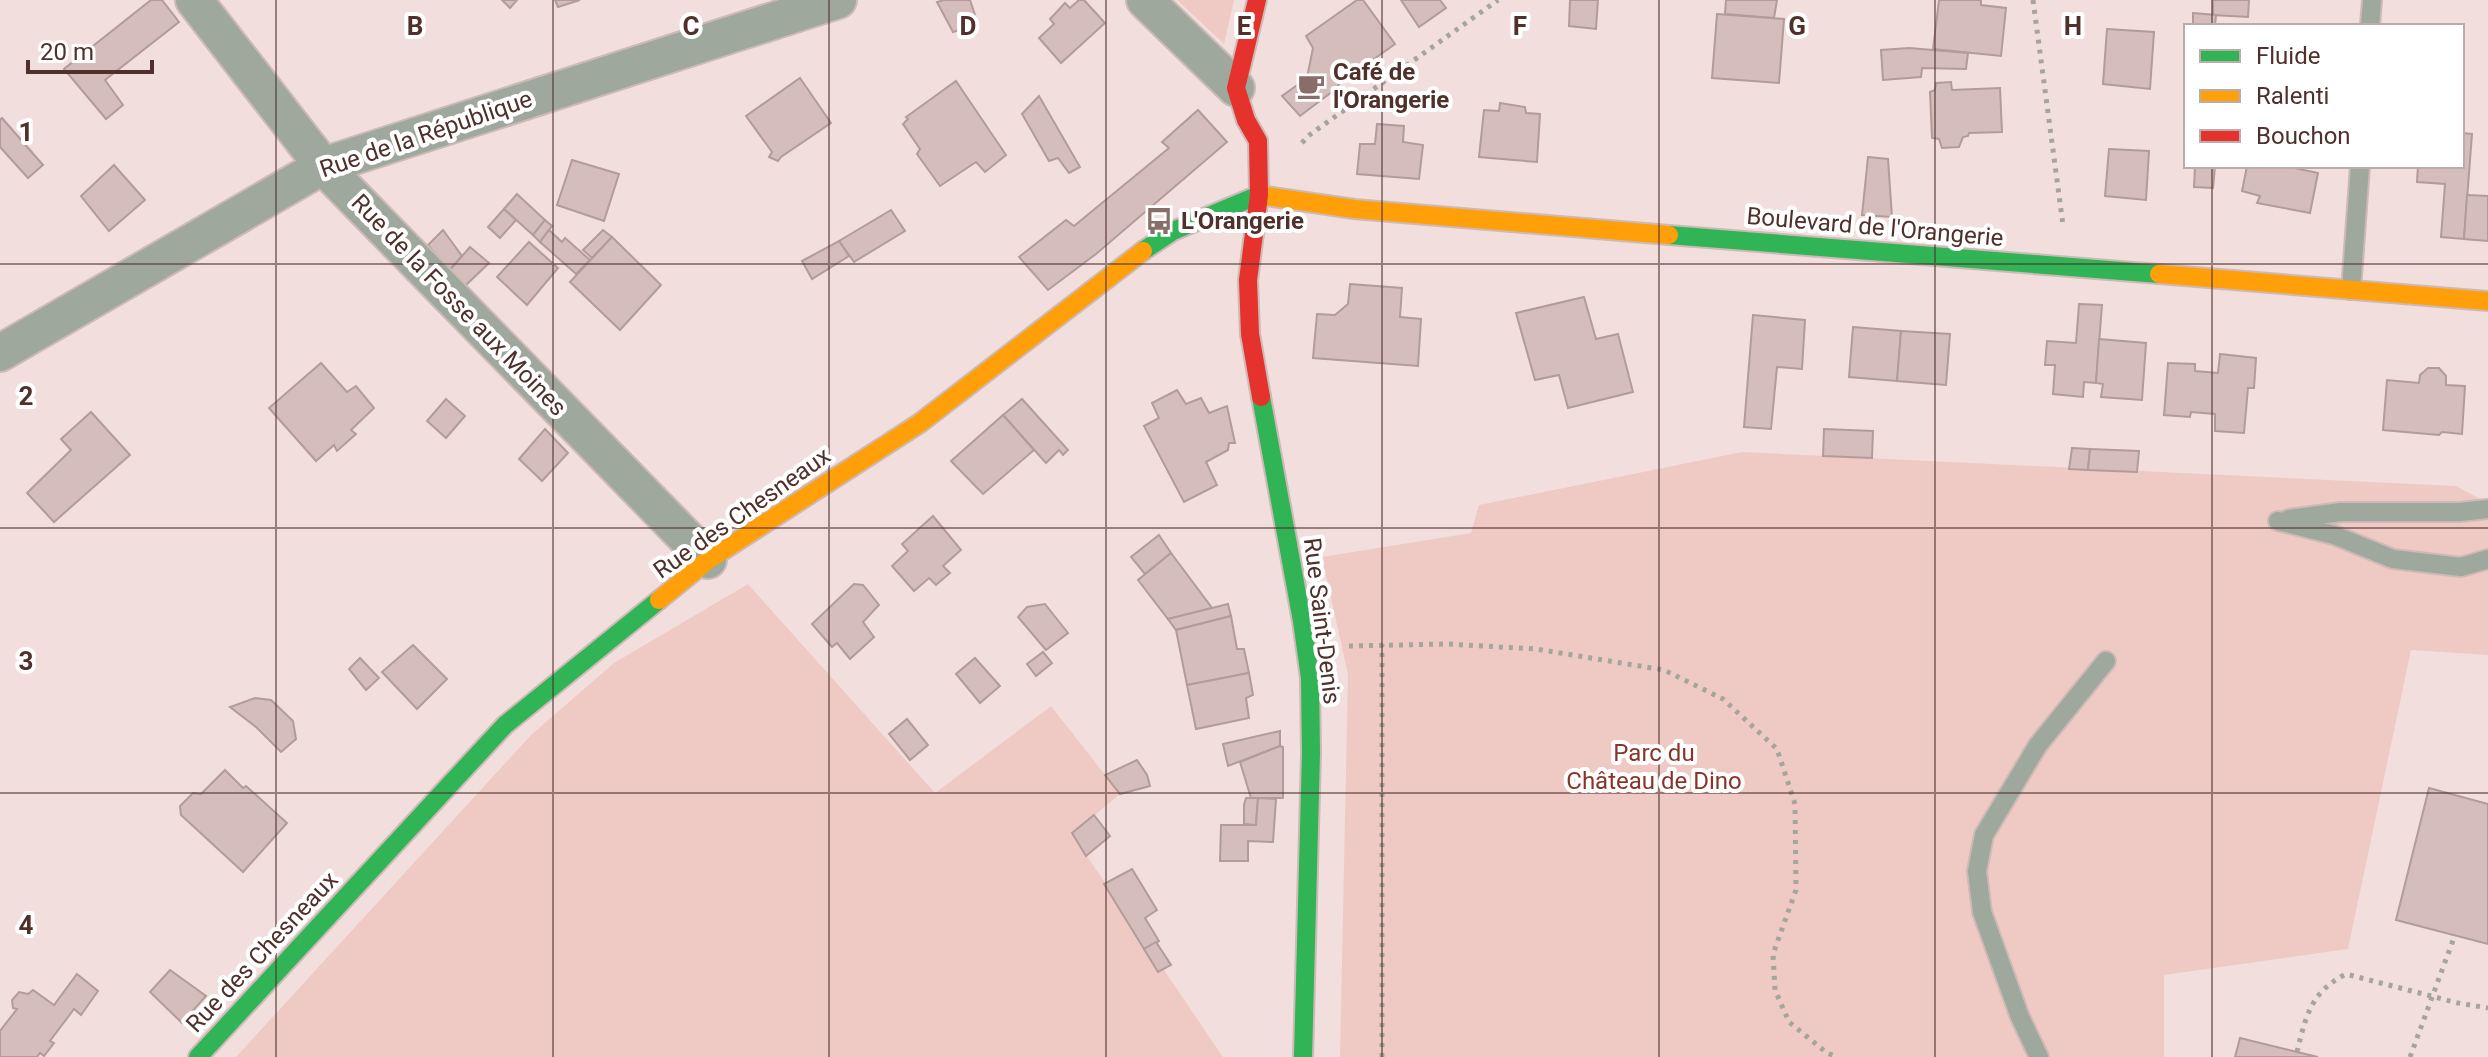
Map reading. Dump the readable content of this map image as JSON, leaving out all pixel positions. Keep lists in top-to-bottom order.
{
  "streets": {
    "street": [
      "Rue de la République",
      "Boulevard de l'Orangerie",
      "Rue de la Fosse aux Moines",
      "Rue des Chesneaux",
      "Rue Saint-Denis"
    ]
  },
  "crossings": [
    ["Rue de la République", "Rue de la Fosse aux Moines"],
    ["Boulevard de l'Orangerie", "Rue des Chesneaux"],
    ["Boulevard de l'Orangerie", "Rue Saint-Denis"],
    ["Rue de la Fosse aux Moines", "Rue des Chesneaux"],
    ["Rue des Chesneaux", "Rue Saint-Denis"]
  ],
  "parks": ["Parc du Château de Dino"],
  "places": {
    "cafe": ["Café de l'Orangerie"],
    "bus stop": ["L'Orangerie"]
  },
  "legend": ["Fluide", "Ralenti", "Bouchon"],
  "scale_bar": "20 m",
  "grid": {
    "columns": [
      "B",
      "C",
      "D",
      "E",
      "F",
      "G",
      "H"
    ],
    "rows": [
      "1",
      "2",
      "3",
      "4"
    ]
  }
}
